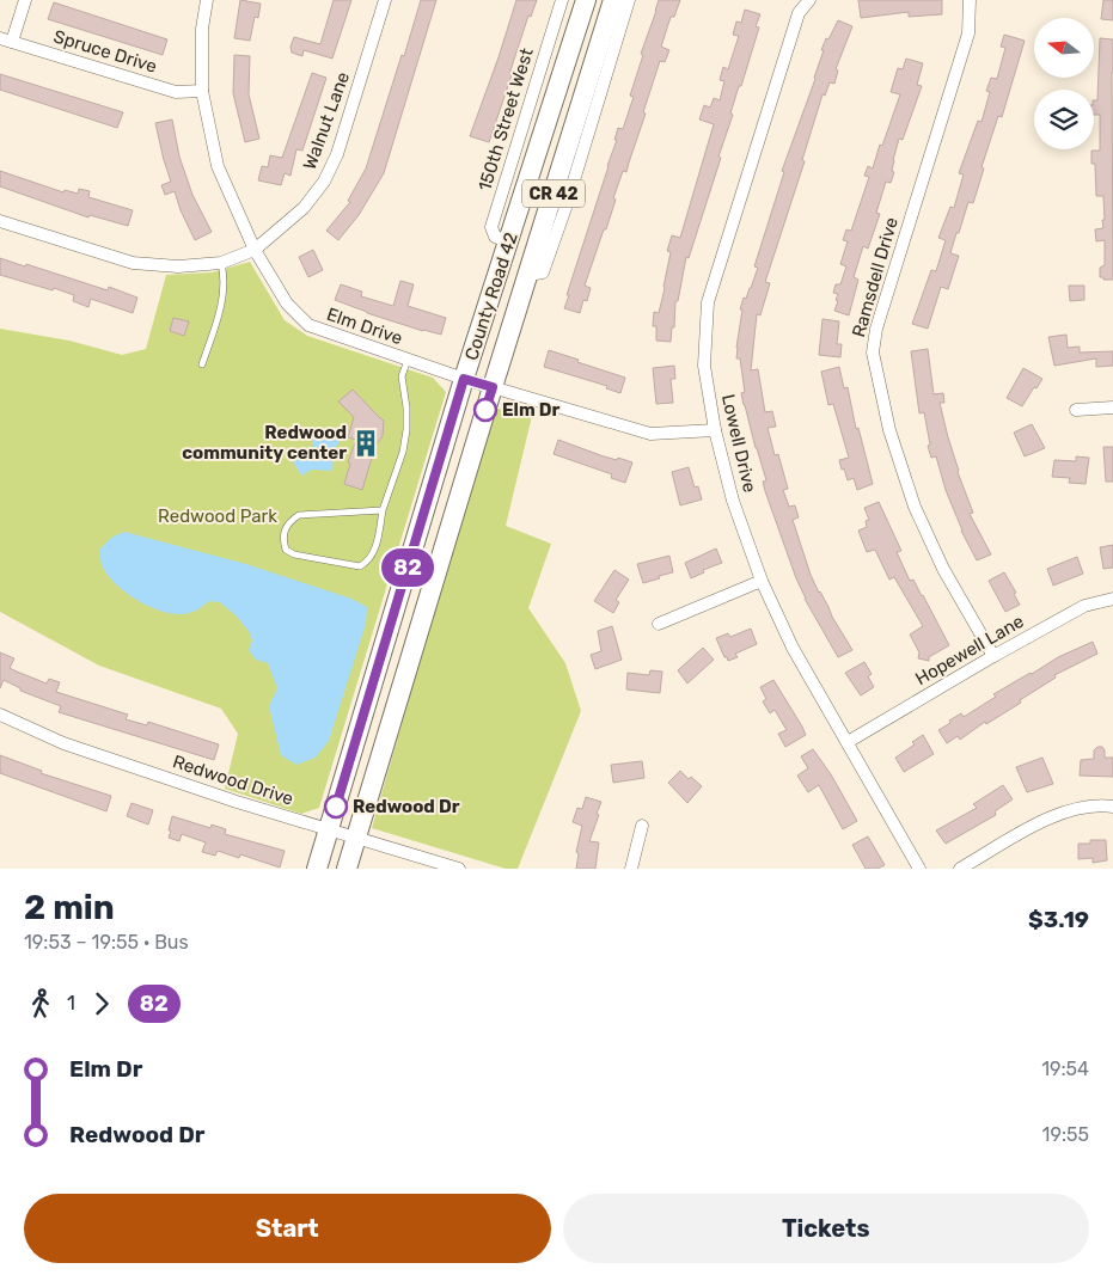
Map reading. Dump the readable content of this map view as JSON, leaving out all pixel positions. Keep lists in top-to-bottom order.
{
  "streets": {
    "highway": ["CR 42", "County Road 42"],
    "street": [
      "Spruce Drive",
      "150th Street West",
      "Walnut Lane",
      "Ramsdell Drive",
      "Elm Drive",
      "Lowell Drive",
      "Hopewell Lane",
      "Redwood Drive"
    ]
  },
  "crossings": [
    ["Spruce Drive", "Elm Drive"],
    ["150th Street West", "County Road 42"],
    ["Walnut Lane", "Elm Drive"],
    ["Ramsdell Drive", "Hopewell Lane"],
    ["County Road 42", "Elm Drive"],
    ["County Road 42", "Redwood Drive"],
    ["Elm Drive", "Lowell Drive"],
    ["Lowell Drive", "Hopewell Lane"]
  ],
  "parks": ["Redwood Park"],
  "places": {
    "other": ["Elm Dr", "Redwood Dr"],
    "building": ["Redwood community center"]
  },
  "lines": ["bus line 82"],
  "north": "left",
  "page": {
    "on_map": "82",
    "heading": ["2 min", "19:53 – 19:55 · Bus", "$3.19"],
    "legs": ["1", "82"],
    "list": [
      {
        "name": "Elm Dr",
        "value": "19:54"
      },
      {
        "name": "Redwood Dr",
        "value": "19:55"
      }
    ],
    "buttons": ["Start", "Tickets"]
  }
}
